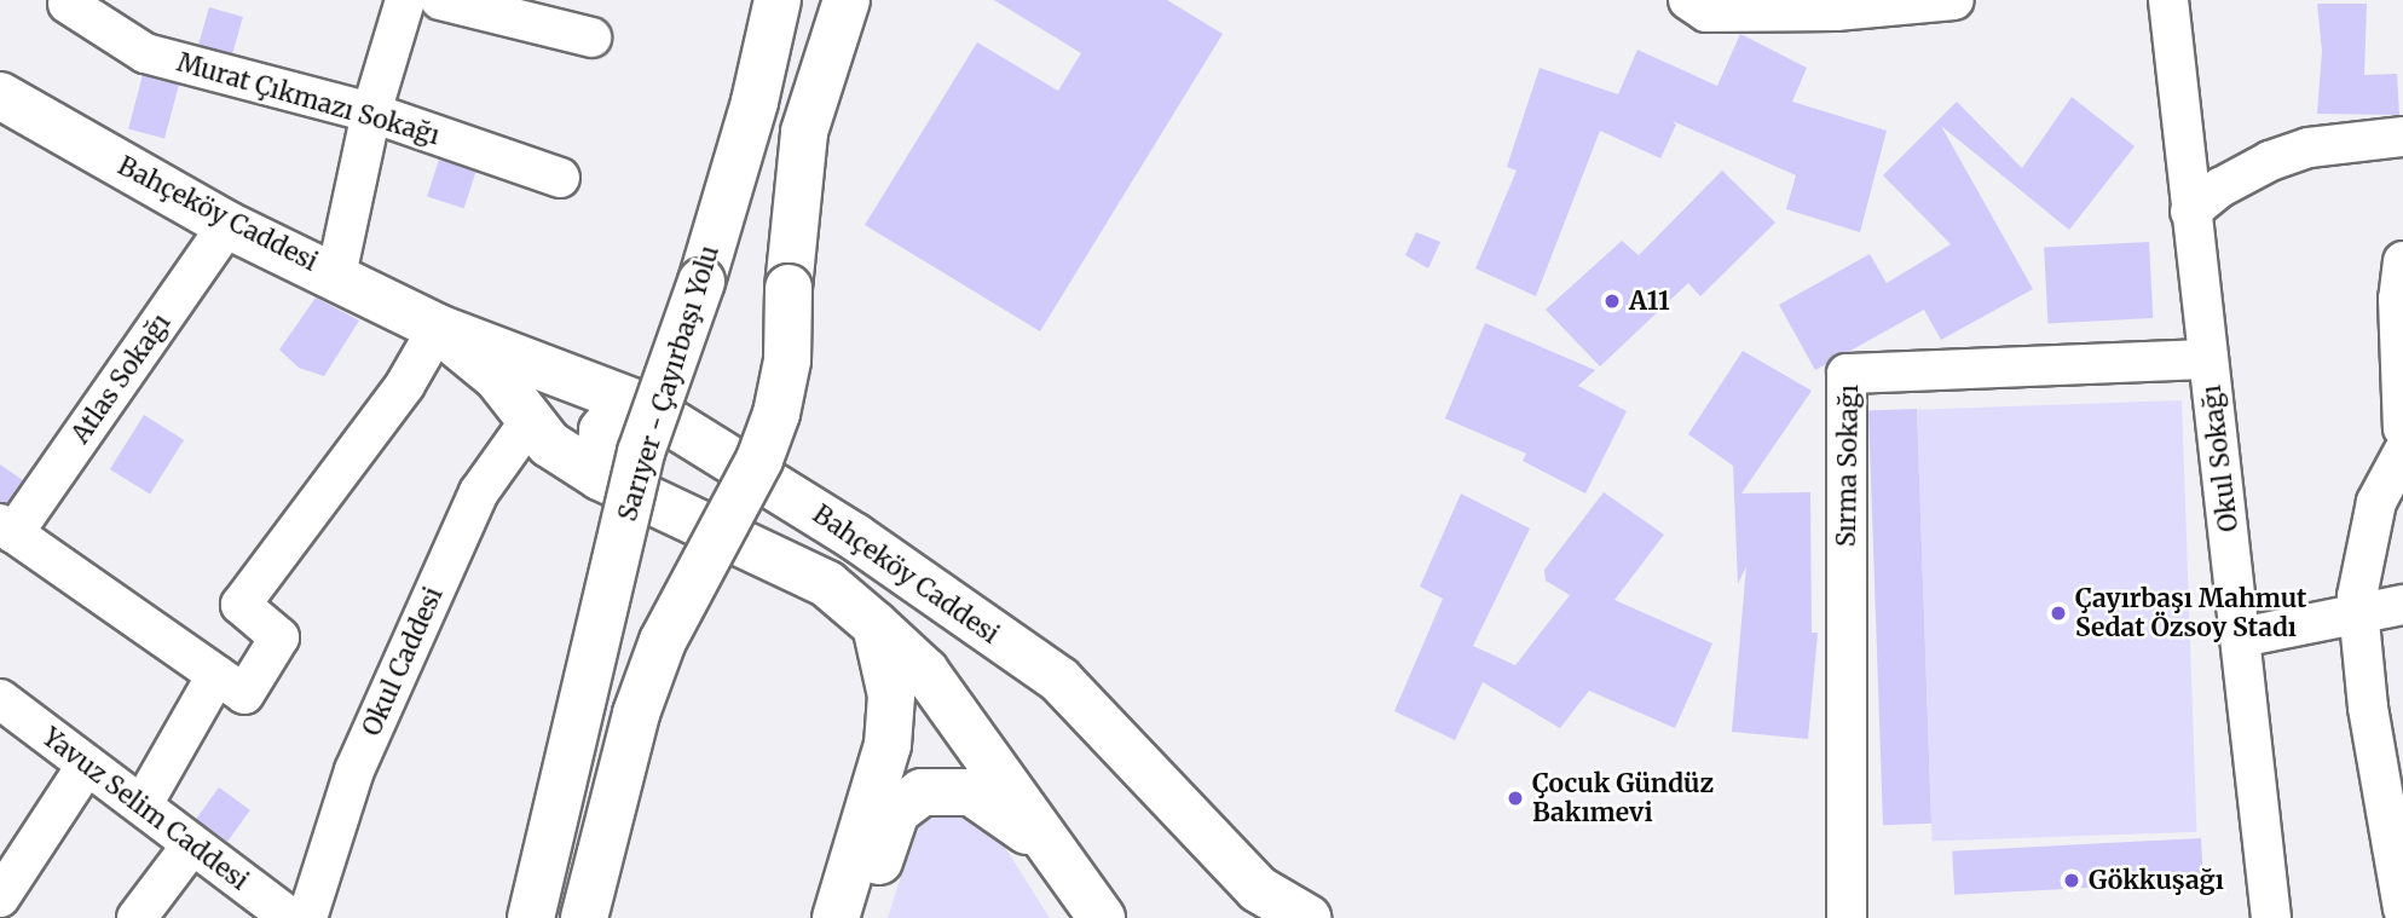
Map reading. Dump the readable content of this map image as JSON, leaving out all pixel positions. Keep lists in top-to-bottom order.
{
  "streets": {
    "main road": ["Bahçeköy Caddesi", "Sarıyer - Çayırbaşı Yolu"],
    "street": [
      "Murat Çıkmazı Sokağı",
      "Atlas Sokağı",
      "Okul Sokağı",
      "Sırma Sokağı",
      "Okul Caddesi",
      "Yavuz Selim Caddesi"
    ]
  },
  "crossings": [
    ["Bahçeköy Caddesi", "Atlas Sokağı"],
    ["Bahçeköy Caddesi", "Okul Caddesi"],
    ["Okul Sokağı", "Sırma Sokağı"]
  ],
  "places": [
    "A11",
    "Çayırbaşı Mahmut Sedat Özsoy Stadı",
    "Çocuk Gündüz Bakımevi",
    "Gökkuşağı"
  ]
}
